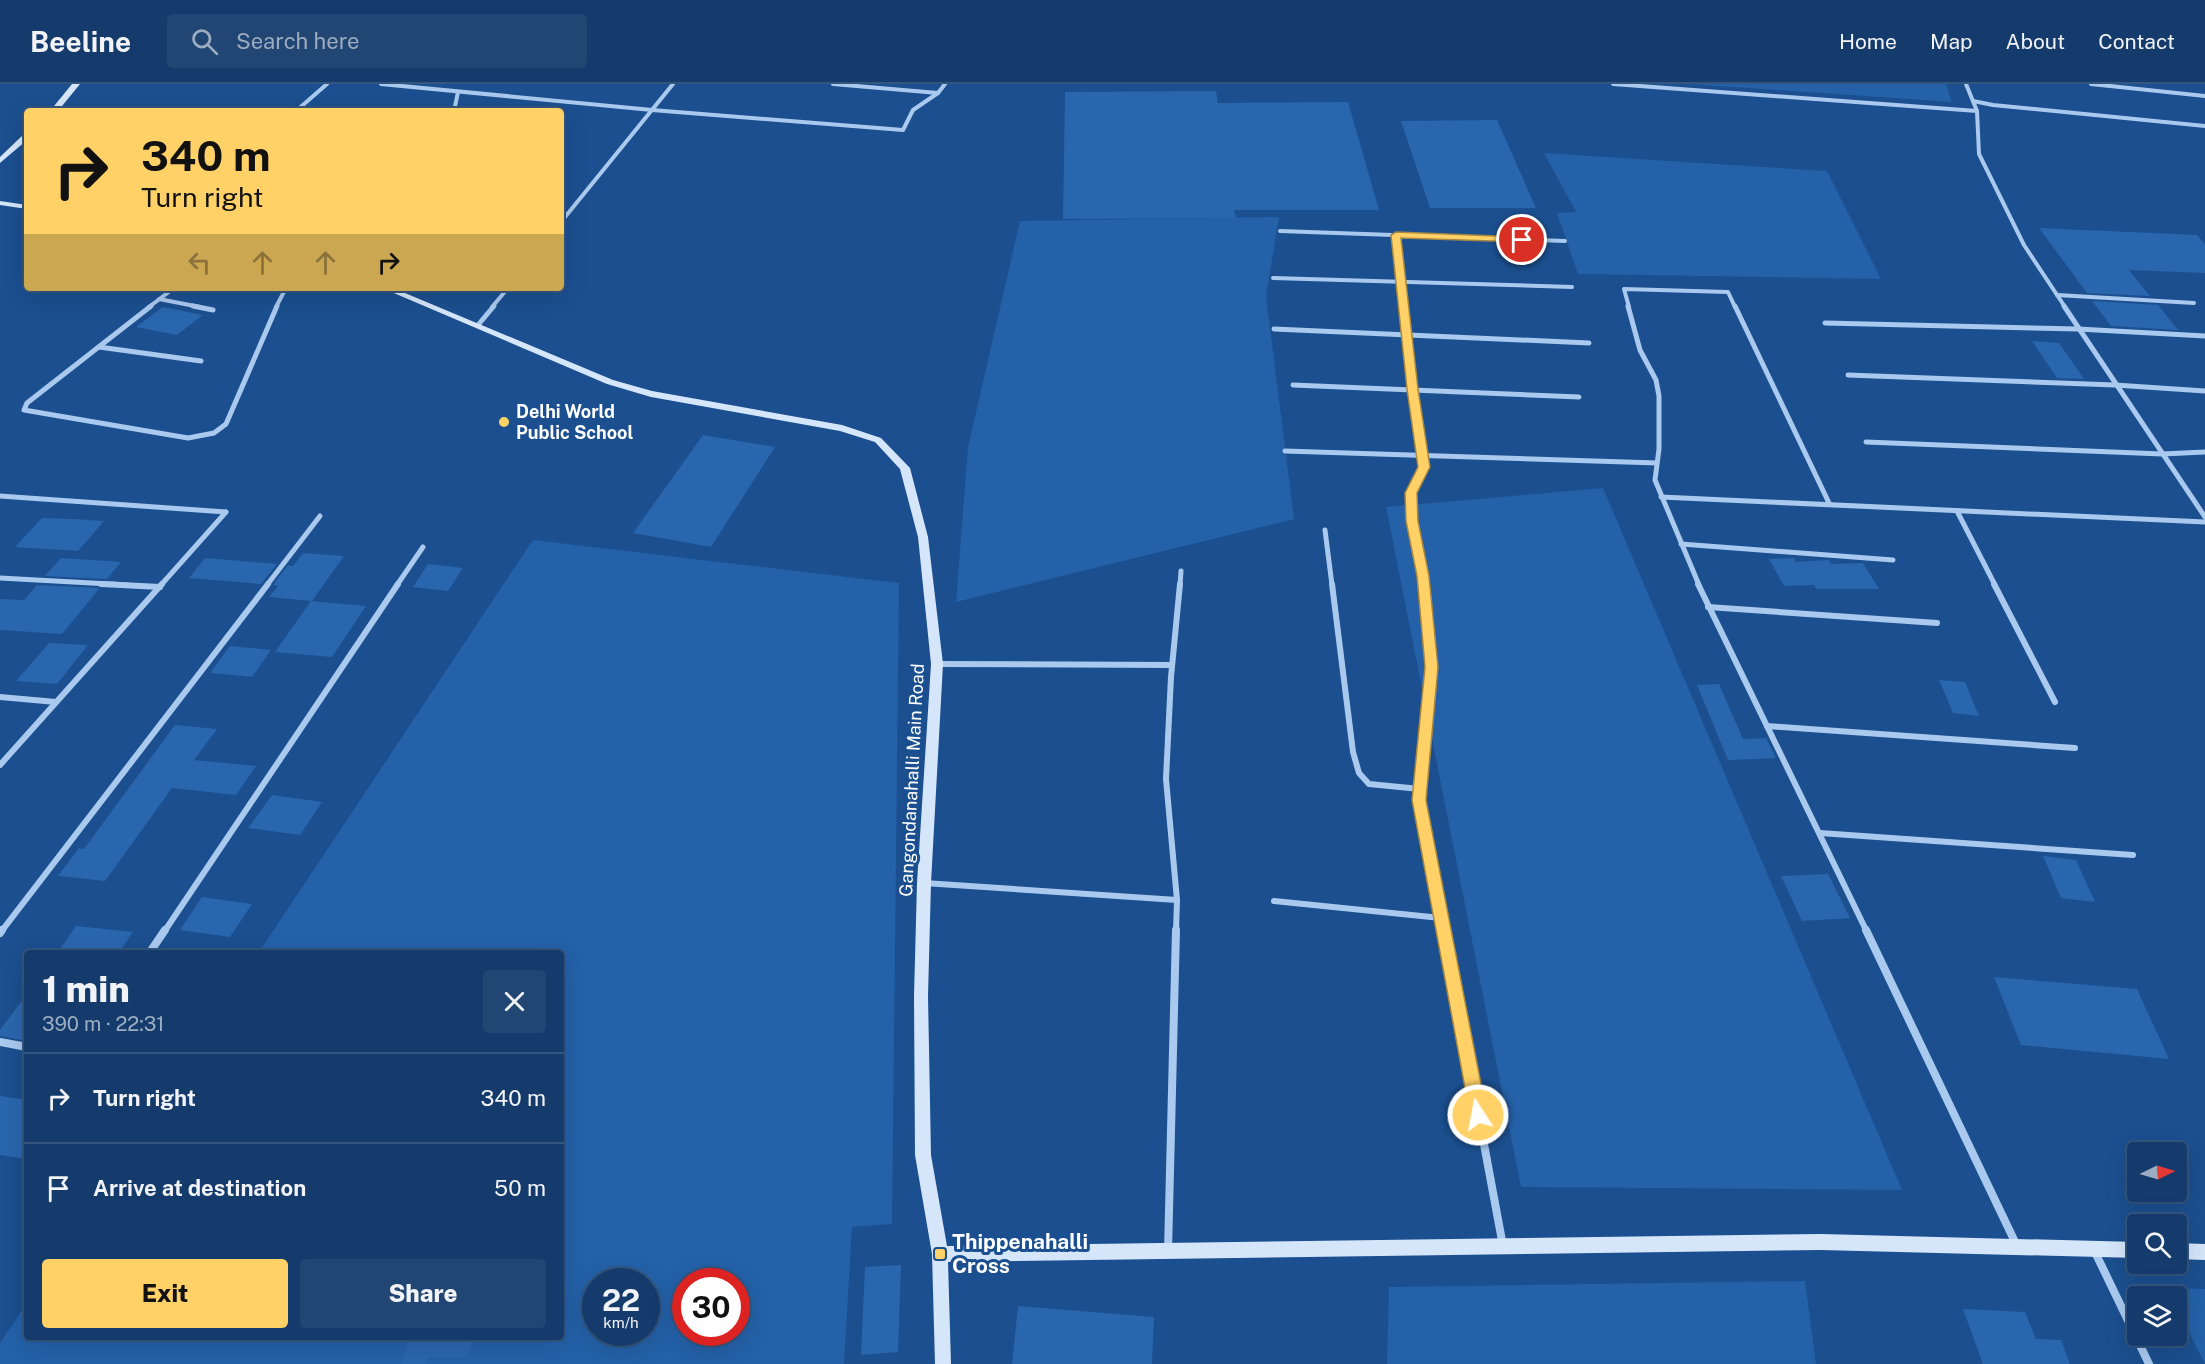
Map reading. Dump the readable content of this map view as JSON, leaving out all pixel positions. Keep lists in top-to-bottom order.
{
  "streets": {
    "street": ["Gangondanahalli Main Road"]
  },
  "places": {
    "other": ["Delhi World Public School"],
    "transit": ["Thippenahalli Cross"]
  },
  "north": "right",
  "page": {
    "header": "Beeline",
    "search": "Search here",
    "nav": [
      "Home",
      "Map",
      "About",
      "Contact"
    ],
    "turn": ["340 m", "Turn right"],
    "heading": ["1 min", "390 m · 22:31"],
    "list": [
      {
        "name": "Turn right",
        "value": "340 m"
      },
      {
        "name": "Arrive at destination",
        "value": "50 m"
      }
    ],
    "buttons": ["Exit", "Share"],
    "speed": "22 km/h",
    "limit": "30"
  }
}
